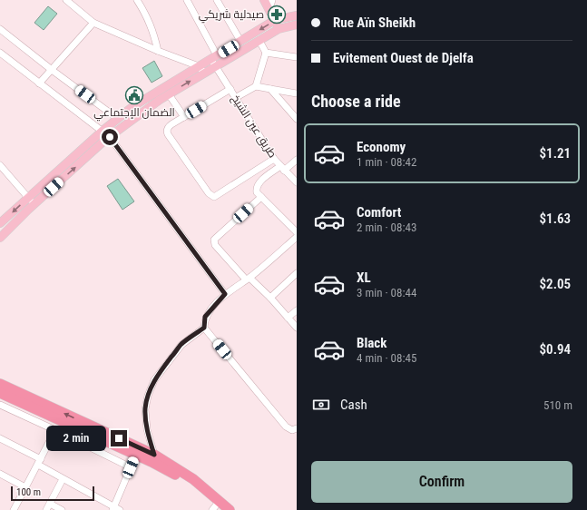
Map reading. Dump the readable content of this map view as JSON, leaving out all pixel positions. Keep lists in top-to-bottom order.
{
  "streets": {
    "street": ["طريق عين الشيخ"]
  },
  "places": {
    "pharmacy": ["صيدلية شريكي"],
    "public building": ["الضمان الإجتماعي"]
  },
  "scale_bar": "100 m",
  "page": {
    "banner": ["Rue Aïn Sheikh", "Evitement Ouest de Djelfa"],
    "heading": "Choose a ride",
    "list": [
      {
        "name": "Economy",
        "note": "1 min · 08:42",
        "value": "$1.21"
      },
      {
        "name": "Comfort",
        "note": "2 min · 08:43",
        "value": "$1.63"
      },
      {
        "name": "XL",
        "note": "3 min · 08:44",
        "value": "$2.05"
      },
      {
        "name": "Black",
        "note": "4 min · 08:45",
        "value": "$0.94"
      }
    ],
    "pay": ["Cash", "510 m"],
    "bubble": "2 min",
    "buttons": "Confirm",
    "scale": "100 m"
  }
}
